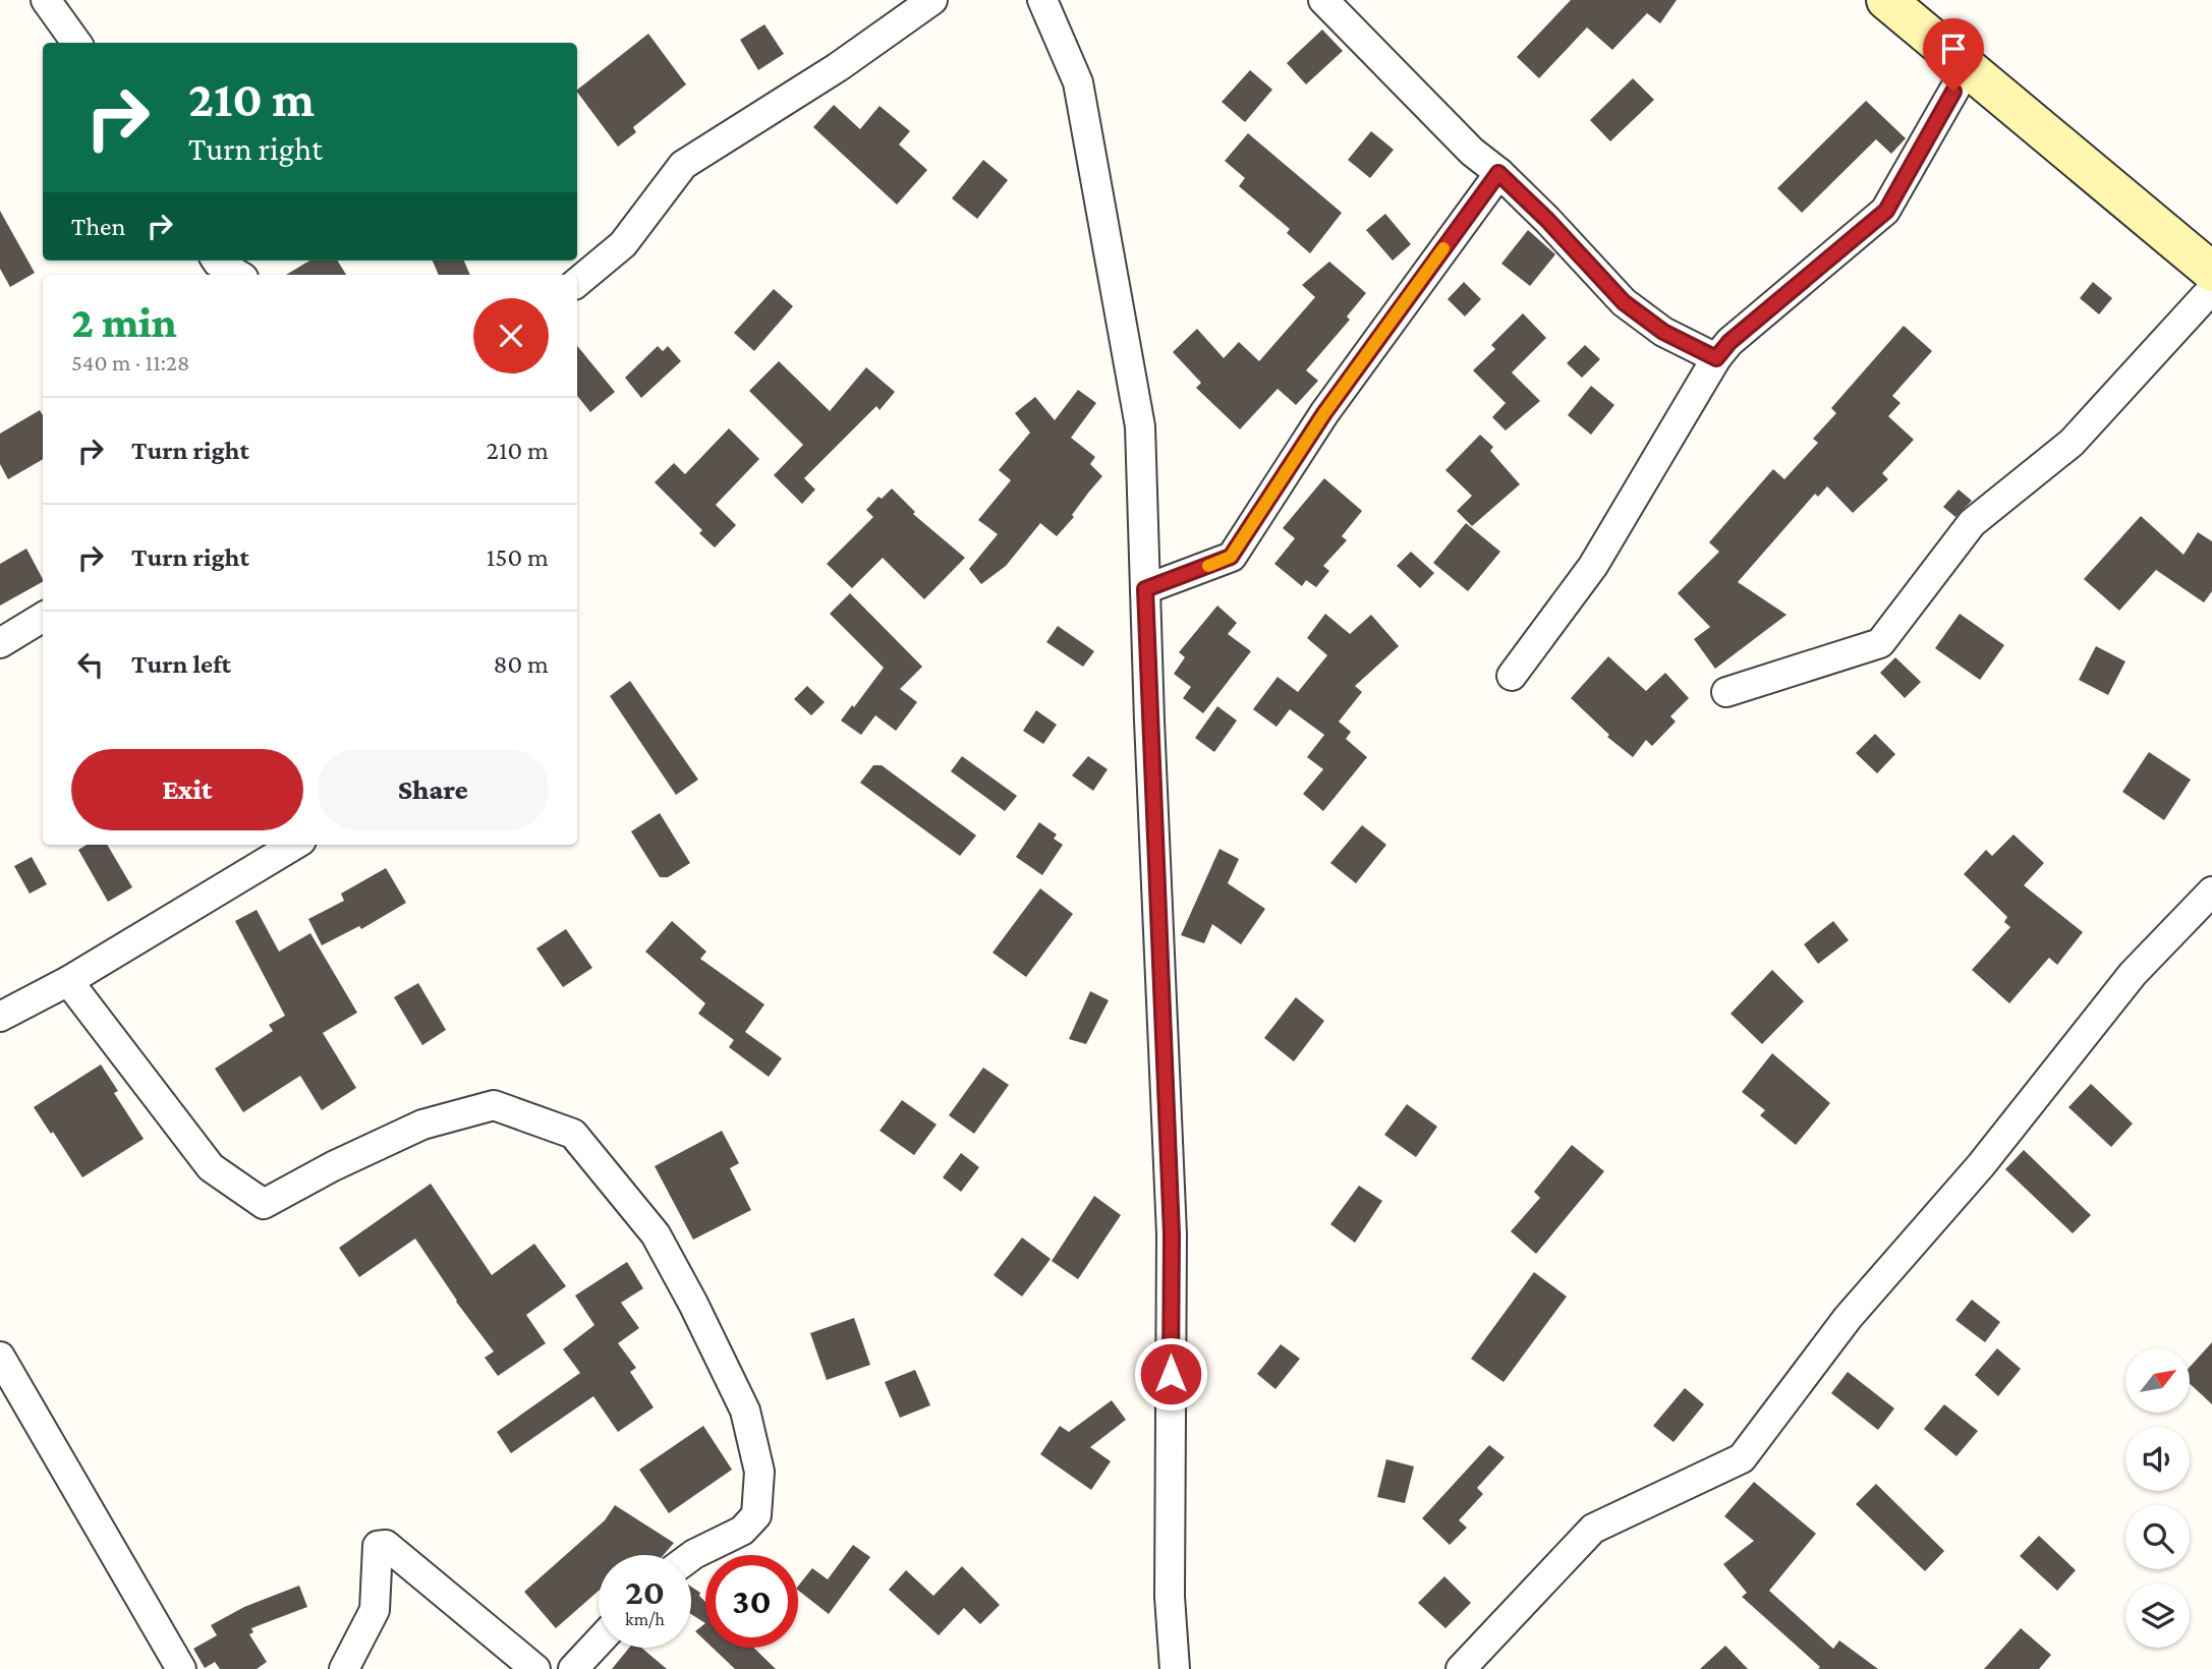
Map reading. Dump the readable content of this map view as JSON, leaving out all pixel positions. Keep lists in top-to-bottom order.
{
  "north": "top right",
  "page": {
    "turn": ["210 m", "Turn right"],
    "then": "Then",
    "heading": ["2 min", "540 m · 11:28"],
    "list": [
      {
        "name": "Turn right",
        "value": "210 m"
      },
      {
        "name": "Turn right",
        "value": "150 m"
      },
      {
        "name": "Turn left",
        "value": "80 m"
      }
    ],
    "buttons": ["Exit", "Share"],
    "speed": "20 km/h",
    "limit": "30"
  }
}
